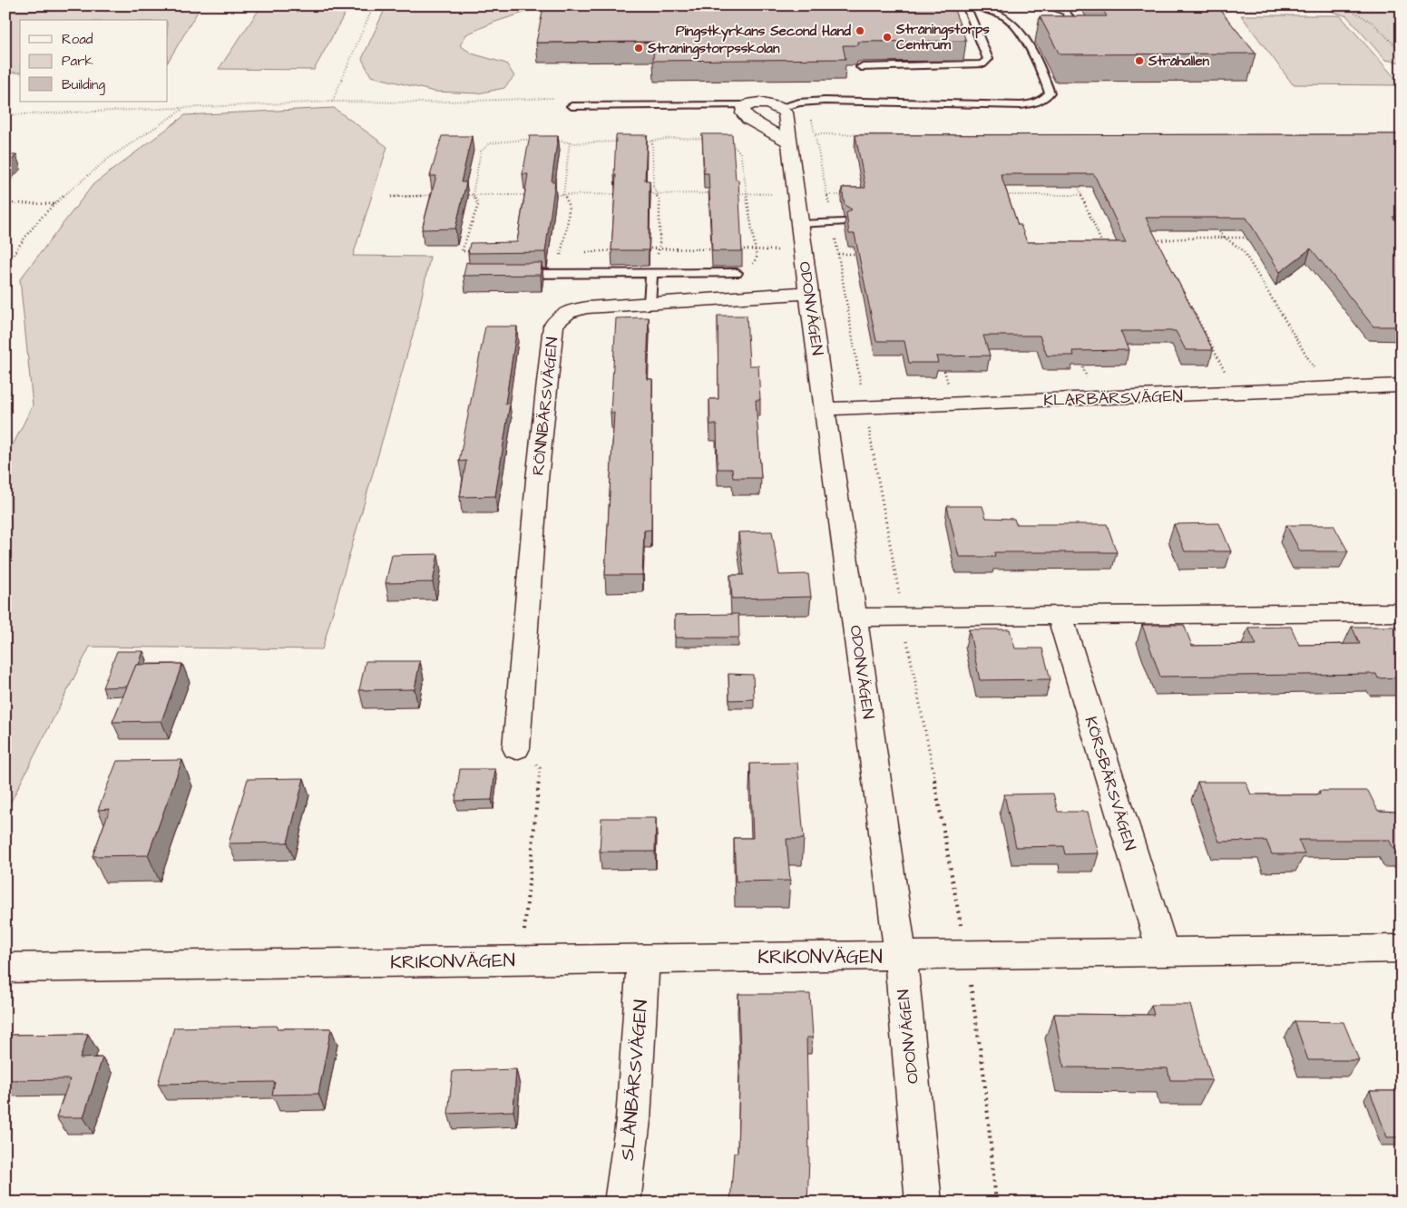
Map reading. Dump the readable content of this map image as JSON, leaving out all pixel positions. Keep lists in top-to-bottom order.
{
  "streets": {
    "street": [
      "ODONVÄGEN",
      "KLARBÄRSVÄGEN",
      "RÖNNBÄRSVÄGEN",
      "KÖRSBÄRSVÄGEN",
      "KRIKONVÄGEN",
      "SLÅNBÄRSVÄGEN"
    ]
  },
  "crossings": [
    ["ODONVÄGEN", "KLARBÄRSVÄGEN"],
    ["ODONVÄGEN", "RÖNNBÄRSVÄGEN"],
    ["ODONVÄGEN", "KRIKONVÄGEN"],
    ["KRIKONVÄGEN", "SLÅNBÄRSVÄGEN"]
  ],
  "places": [
    "Pingstkyrkans Second Hand",
    "Stråningstorps Centrum",
    "Stråningstorpsskolan",
    "Stråhallen"
  ],
  "legend": ["Road", "Park", "Building"]
}
